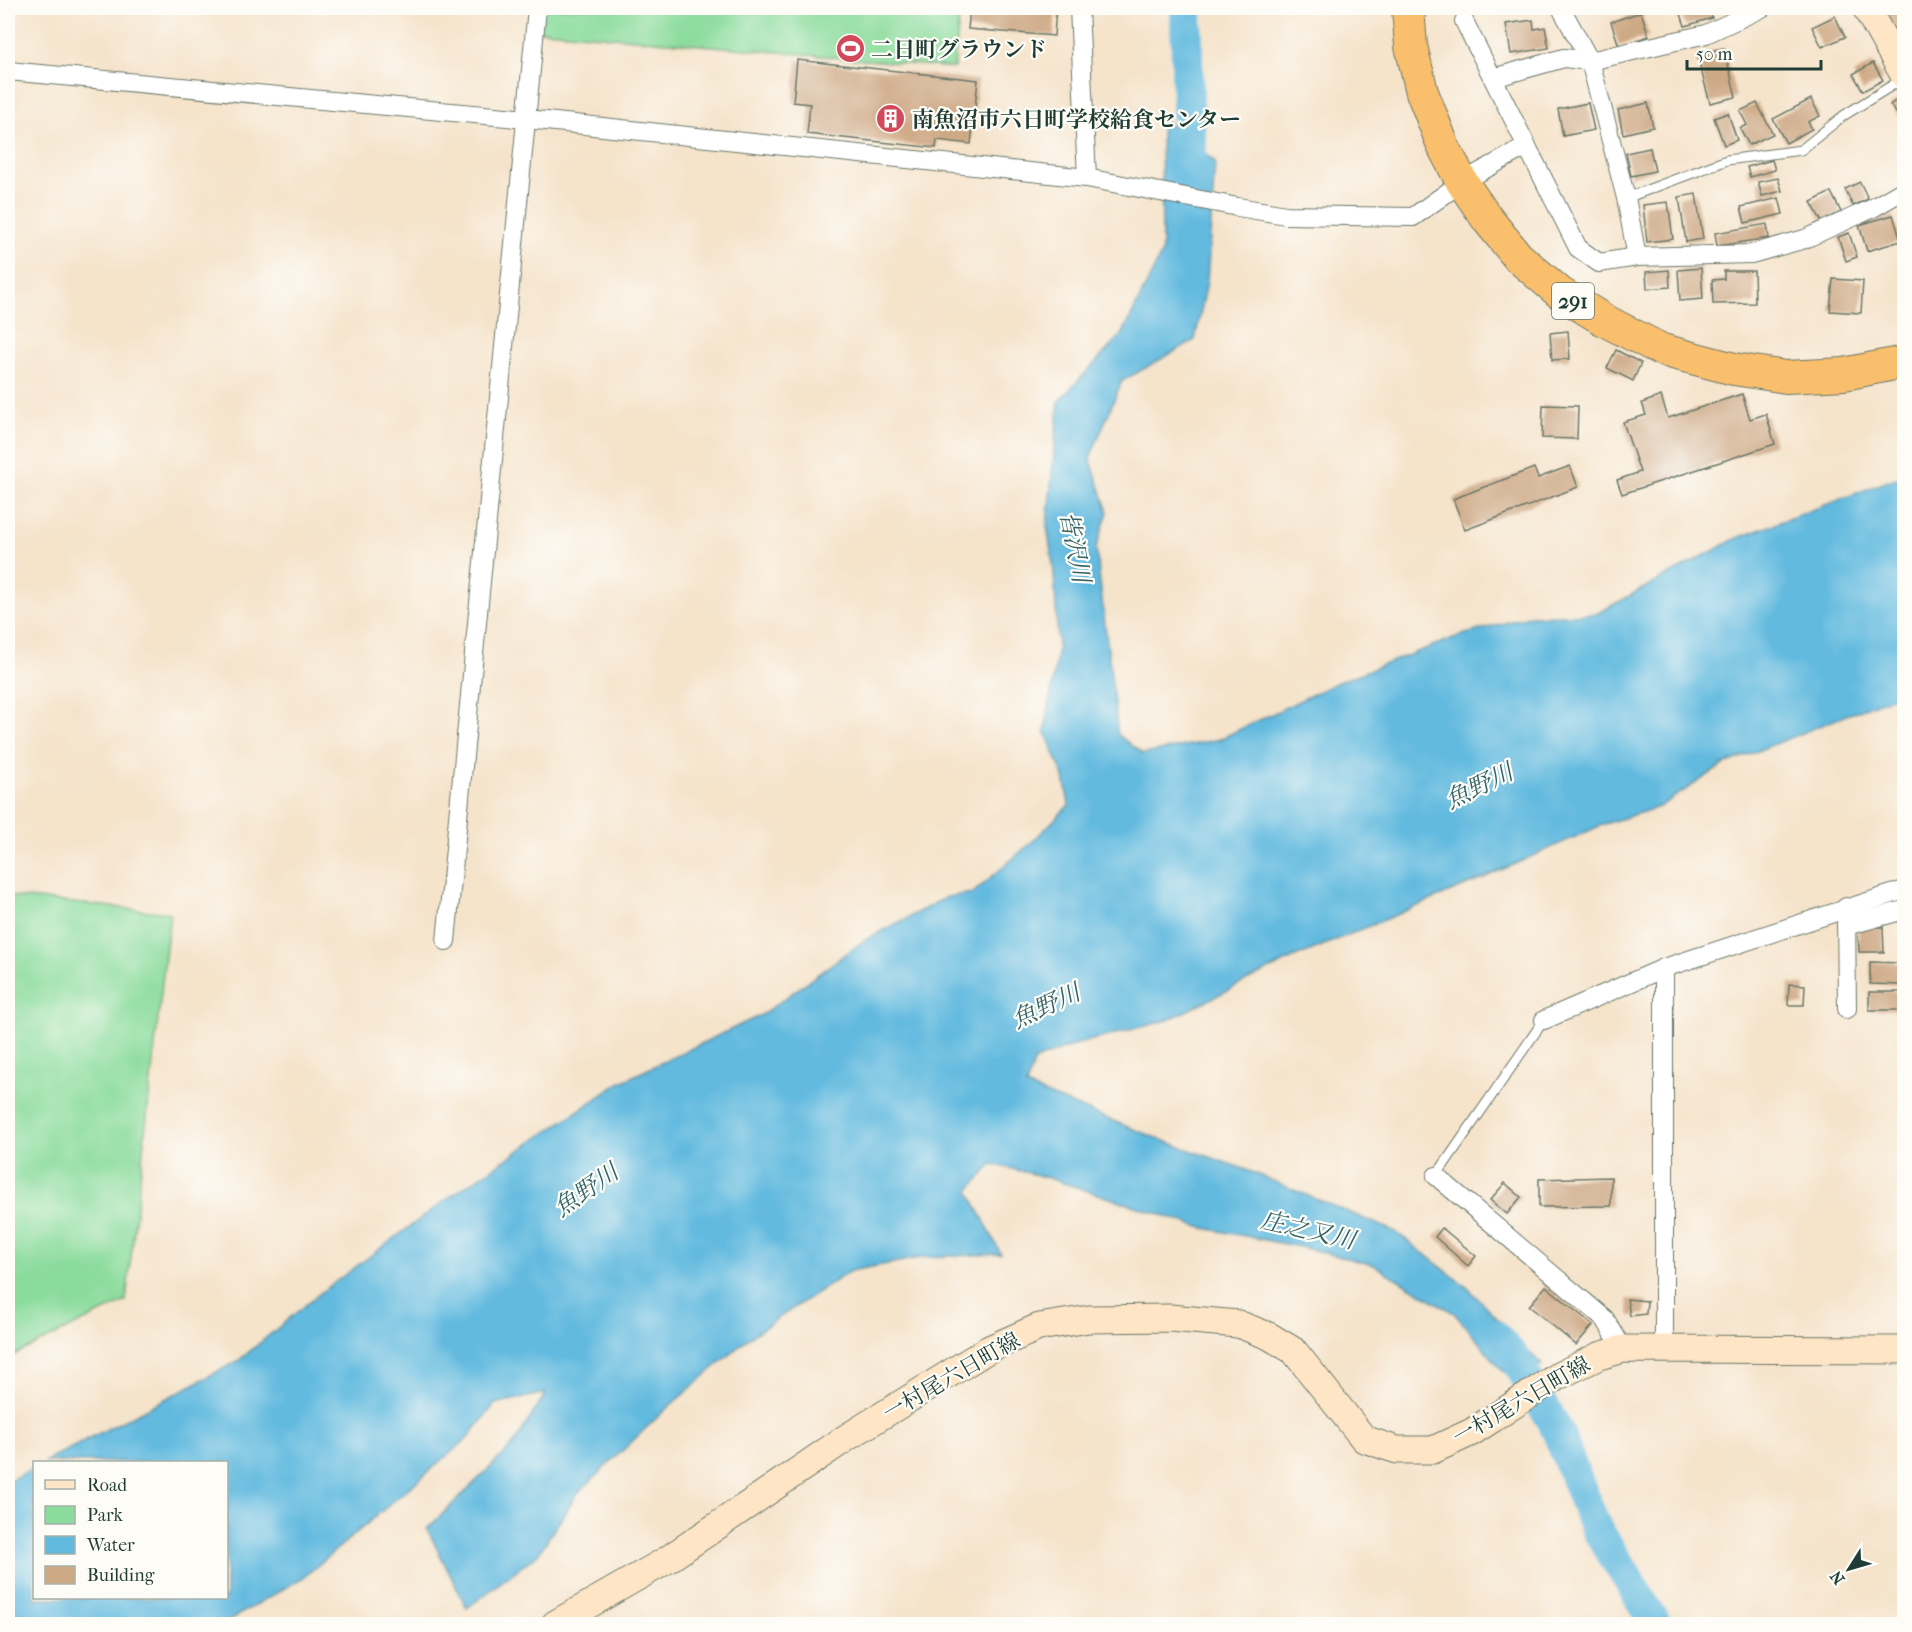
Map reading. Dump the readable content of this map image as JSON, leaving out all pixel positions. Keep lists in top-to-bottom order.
{
  "streets": {
    "highway": ["291"],
    "main road": ["一村尾六日町線"]
  },
  "water": ["皆沢川", "魚野川", "庄之又川"],
  "places": {
    "sports": ["二日町グラウンド"],
    "building": ["南魚沼市六日町学校給食センター"]
  },
  "legend": [
    "Road",
    "Park",
    "Water",
    "Building"
  ],
  "scale_bar": "50 m",
  "north": "bottom left"
}
